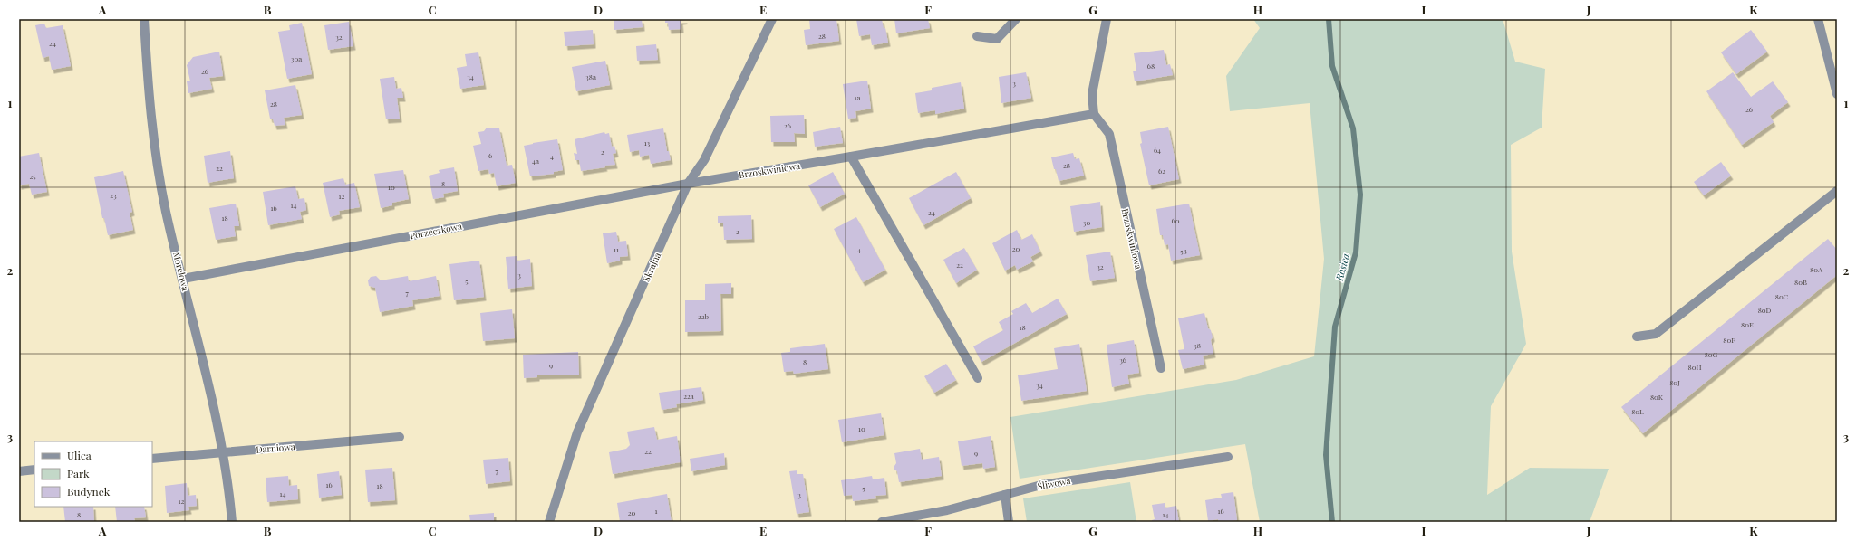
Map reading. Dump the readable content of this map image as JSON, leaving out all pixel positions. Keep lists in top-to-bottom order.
{
  "streets": {
    "street": [
      "Brzoskwiniowa",
      "Porzeczkowa",
      "Skrajna",
      "Morelowa",
      "Darniowa",
      "Śliwowa"
    ]
  },
  "crossings": [
    ["Brzoskwiniowa", "Porzeczkowa"],
    ["Brzoskwiniowa", "Skrajna"],
    ["Porzeczkowa", "Skrajna"],
    ["Porzeczkowa", "Morelowa"],
    ["Morelowa", "Darniowa"]
  ],
  "water": ["Rosica"],
  "house_numbers": [
    "28",
    "32",
    "24",
    "30a",
    "68",
    "26",
    "34",
    "38a",
    "3",
    "1a",
    "28",
    "26",
    "26",
    "13",
    "64",
    "2",
    "6",
    "4",
    "4a",
    "28",
    "22",
    "62",
    "25",
    "8",
    "10",
    "23",
    "12",
    "14",
    "16",
    "24",
    "18",
    "60",
    "30",
    "2",
    "20",
    "11",
    "4",
    "58",
    "22",
    "32",
    "80A",
    "3",
    "5",
    "80B",
    "7",
    "80C",
    "80D",
    "22b",
    "80E",
    "18",
    "80F",
    "38",
    "80G",
    "36",
    "8",
    "9",
    "80H",
    "80J",
    "34",
    "22a",
    "80K",
    "80L",
    "10",
    "22",
    "9",
    "7",
    "16",
    "18",
    "5",
    "14",
    "3",
    "12",
    "1",
    "16",
    "20",
    "8",
    "14"
  ],
  "legend": ["Ulica", "Park", "Budynek"],
  "grid": {
    "columns": [
      "A",
      "B",
      "C",
      "D",
      "E",
      "F",
      "G",
      "H",
      "I",
      "J",
      "K"
    ],
    "rows": ["1", "2", "3"]
  }
}
